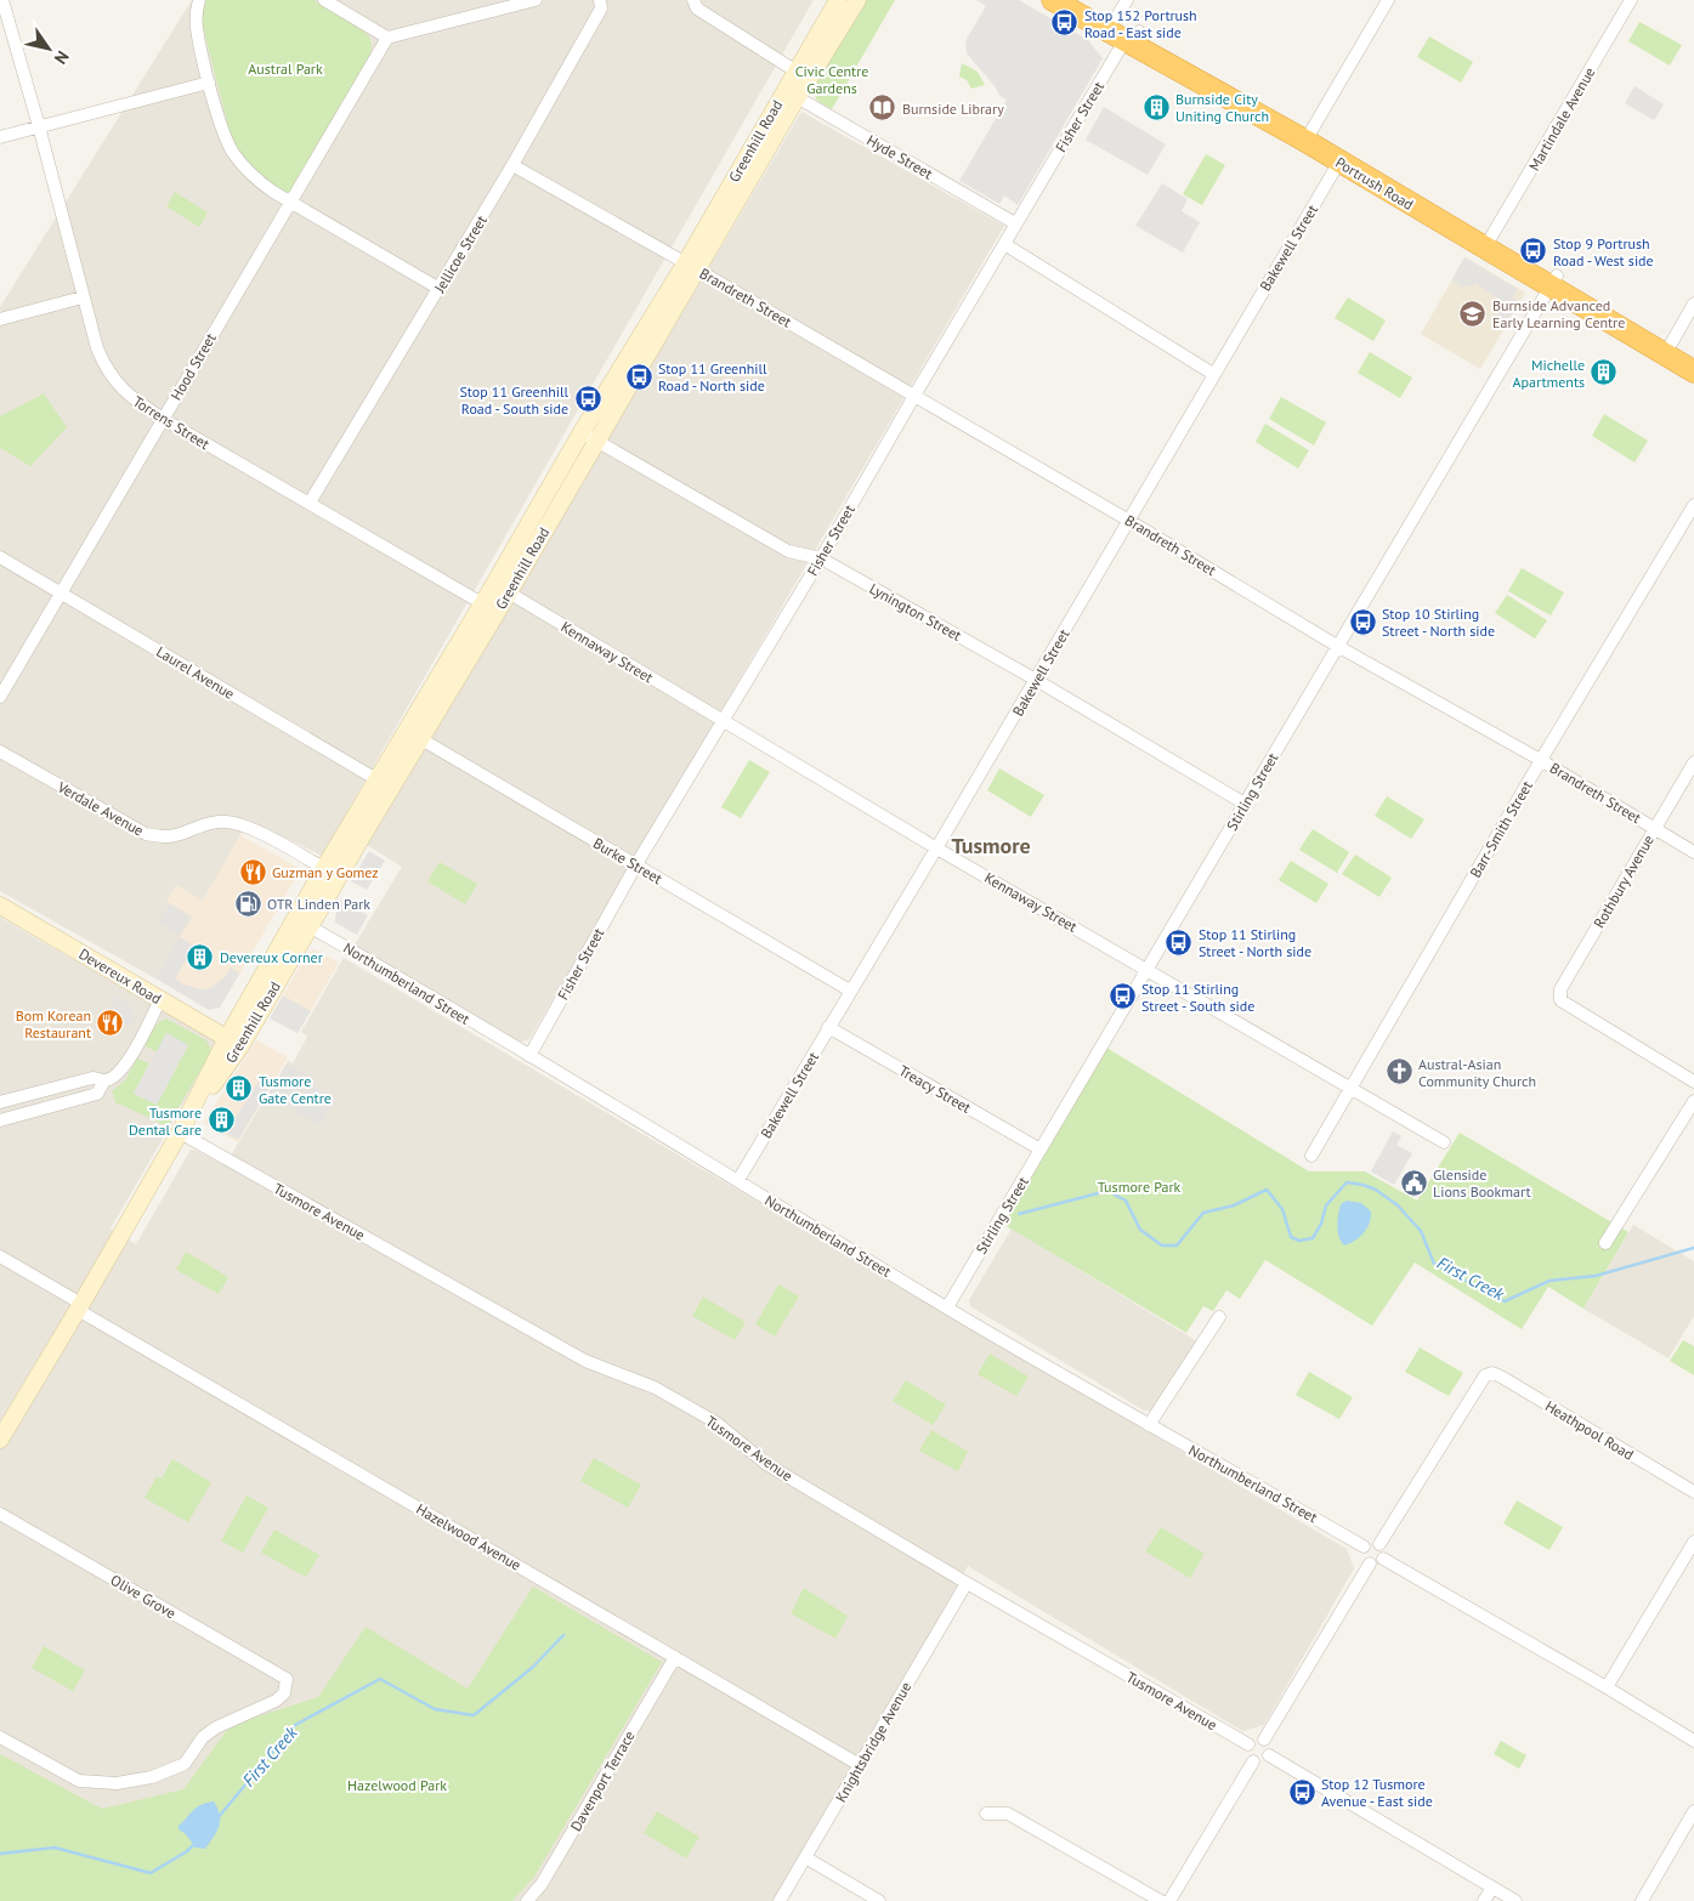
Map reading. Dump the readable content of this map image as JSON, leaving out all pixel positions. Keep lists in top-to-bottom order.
{
  "streets": {
    "highway": ["Portrush Road"],
    "main road": ["Greenhill Road", "Devereux Road"],
    "street": [
      "Fisher Street",
      "Martindale Avenue",
      "Hyde Street",
      "Bakewell Street",
      "Jellicoe Street",
      "Brandreth Street",
      "Hood Street",
      "Torrens Street",
      "Lynington Street",
      "Kennaway Street",
      "Laurel Avenue",
      "Stirling Street",
      "Verdale Avenue",
      "Barr-Smith Street",
      "Burke Street",
      "Rothbury Avenue",
      "Northumberland Street",
      "Treacy Street",
      "Tusmore Avenue",
      "Heathpool Road",
      "Hazelwood Avenue",
      "Olive Grove",
      "Knightsbridge Avenue",
      "Davenport Terrace"
    ]
  },
  "crossings": [
    ["Fisher Street", "Hyde Street"],
    ["Fisher Street", "Portrush Road"],
    ["Fisher Street", "Brandreth Street"],
    ["Fisher Street", "Lynington Street"],
    ["Fisher Street", "Kennaway Street"],
    ["Fisher Street", "Burke Street"],
    ["Fisher Street", "Northumberland Street"],
    ["Martindale Avenue", "Portrush Road"],
    ["Greenhill Road", "Hyde Street"],
    ["Greenhill Road", "Brandreth Street"],
    ["Greenhill Road", "Torrens Street"],
    ["Greenhill Road", "Lynington Street"],
    ["Greenhill Road", "Kennaway Street"],
    ["Greenhill Road", "Laurel Avenue"],
    ["Greenhill Road", "Verdale Avenue"],
    ["Greenhill Road", "Burke Street"],
    ["Greenhill Road", "Devereux Road"],
    ["Greenhill Road", "Northumberland Street"],
    ["Greenhill Road", "Tusmore Avenue"],
    ["Greenhill Road", "Hazelwood Avenue"],
    ["Portrush Road", "Bakewell Street"],
    ["Portrush Road", "Stirling Street"],
    ["Bakewell Street", "Brandreth Street"],
    ["Bakewell Street", "Lynington Street"],
    ["Bakewell Street", "Kennaway Street"],
    ["Bakewell Street", "Burke Street"],
    ["Bakewell Street", "Northumberland Street"],
    ["Bakewell Street", "Treacy Street"],
    ["Jellicoe Street", "Brandreth Street"],
    ["Jellicoe Street", "Torrens Street"],
    ["Brandreth Street", "Stirling Street"],
    ["Brandreth Street", "Barr-Smith Street"],
    ["Brandreth Street", "Rothbury Avenue"],
    ["Hood Street", "Torrens Street"],
    ["Hood Street", "Laurel Avenue"],
    ["Lynington Street", "Stirling Street"],
    ["Kennaway Street", "Stirling Street"],
    ["Kennaway Street", "Barr-Smith Street"],
    ["Stirling Street", "Northumberland Street"],
    ["Stirling Street", "Treacy Street"],
    ["Northumberland Street", "Heathpool Road"],
    ["Tusmore Avenue", "Knightsbridge Avenue"],
    ["Hazelwood Avenue", "Knightsbridge Avenue"],
    ["Hazelwood Avenue", "Davenport Terrace"]
  ],
  "districts": ["Tusmore"],
  "water": ["First Creek"],
  "parks": [
    "Austral Park",
    "Civic Centre Gardens",
    "Tusmore Park",
    "Hazelwood Park"
  ],
  "places": {
    "bus stop": [
      "Stop 152 Portrush Road - East side",
      "Stop 9 Portrush Road - West side",
      "Stop 11 Greenhill Road - North side",
      "Stop 11 Greenhill Road - South side",
      "Stop 10 Stirling Street - North side",
      "Stop 11 Stirling Street - North side",
      "Stop 11 Stirling Street - South side",
      "Stop 12 Tusmore Avenue - East side"
    ],
    "building": [
      "Burnside City Uniting Church",
      "Michelle Apartments",
      "Devereux Corner",
      "Tusmore Gate Centre",
      "Tusmore Dental Care"
    ],
    "library": ["Burnside Library"],
    "school or university": ["Burnside Advanced Early Learning Centre"],
    "restaurant": ["Guzman y Gomez", "Bom Korean Restaurant"],
    "fuel station": ["OTR Linden Park"],
    "church": ["Austral-Asian Community Church"],
    "public building": ["Glenside Lions Bookmart"]
  },
  "north": "bottom right"
}
